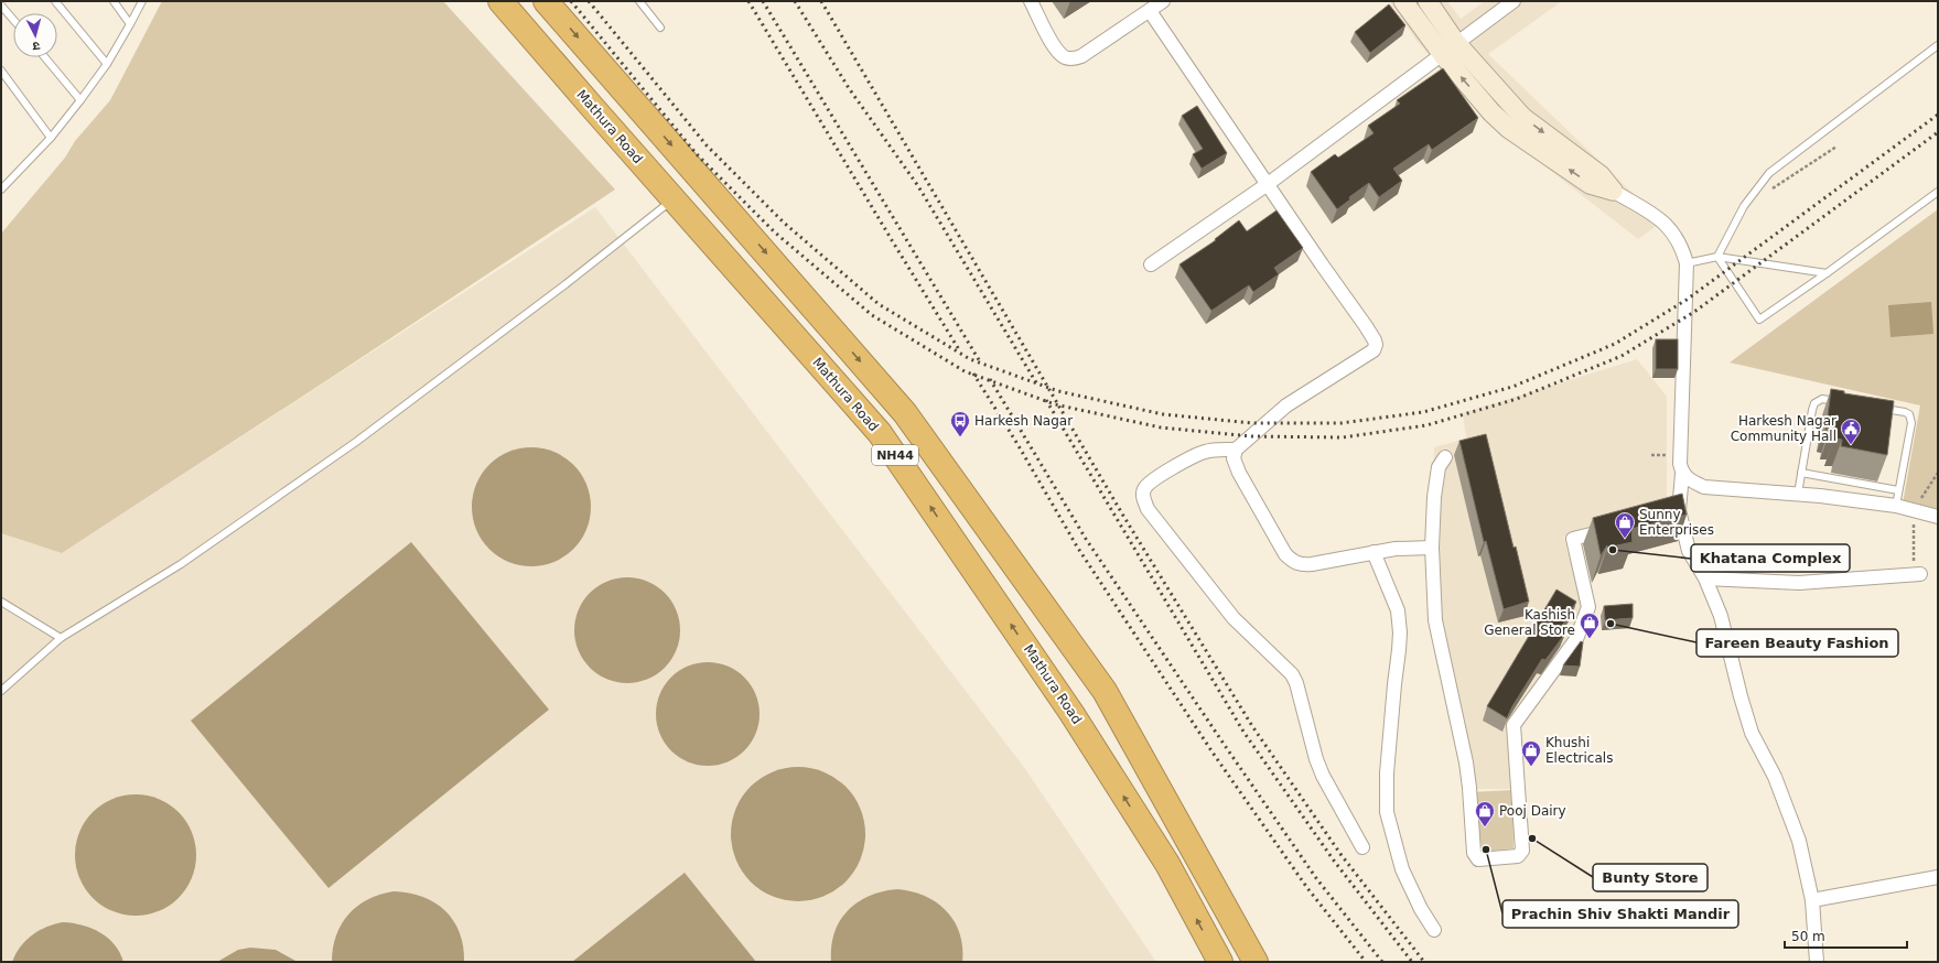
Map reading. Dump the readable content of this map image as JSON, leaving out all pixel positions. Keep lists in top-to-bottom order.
{
  "streets": {
    "highway": ["Mathura Road", "NH44"]
  },
  "places": {
    "bus stop": ["Harkesh Nagar"],
    "public building": ["Harkesh Nagar Community Hall"],
    "shop": [
      "Sunny Enterprises",
      "Kashish General Store",
      "Khushi Electricals",
      "Pooj Dairy"
    ],
    "other": [
      "Khatana Complex",
      "Fareen Beauty Fashion",
      "Bunty Store",
      "Prachin Shiv Shakti Mandir"
    ]
  },
  "scale_bar": "50 m",
  "north": "bottom"
}
